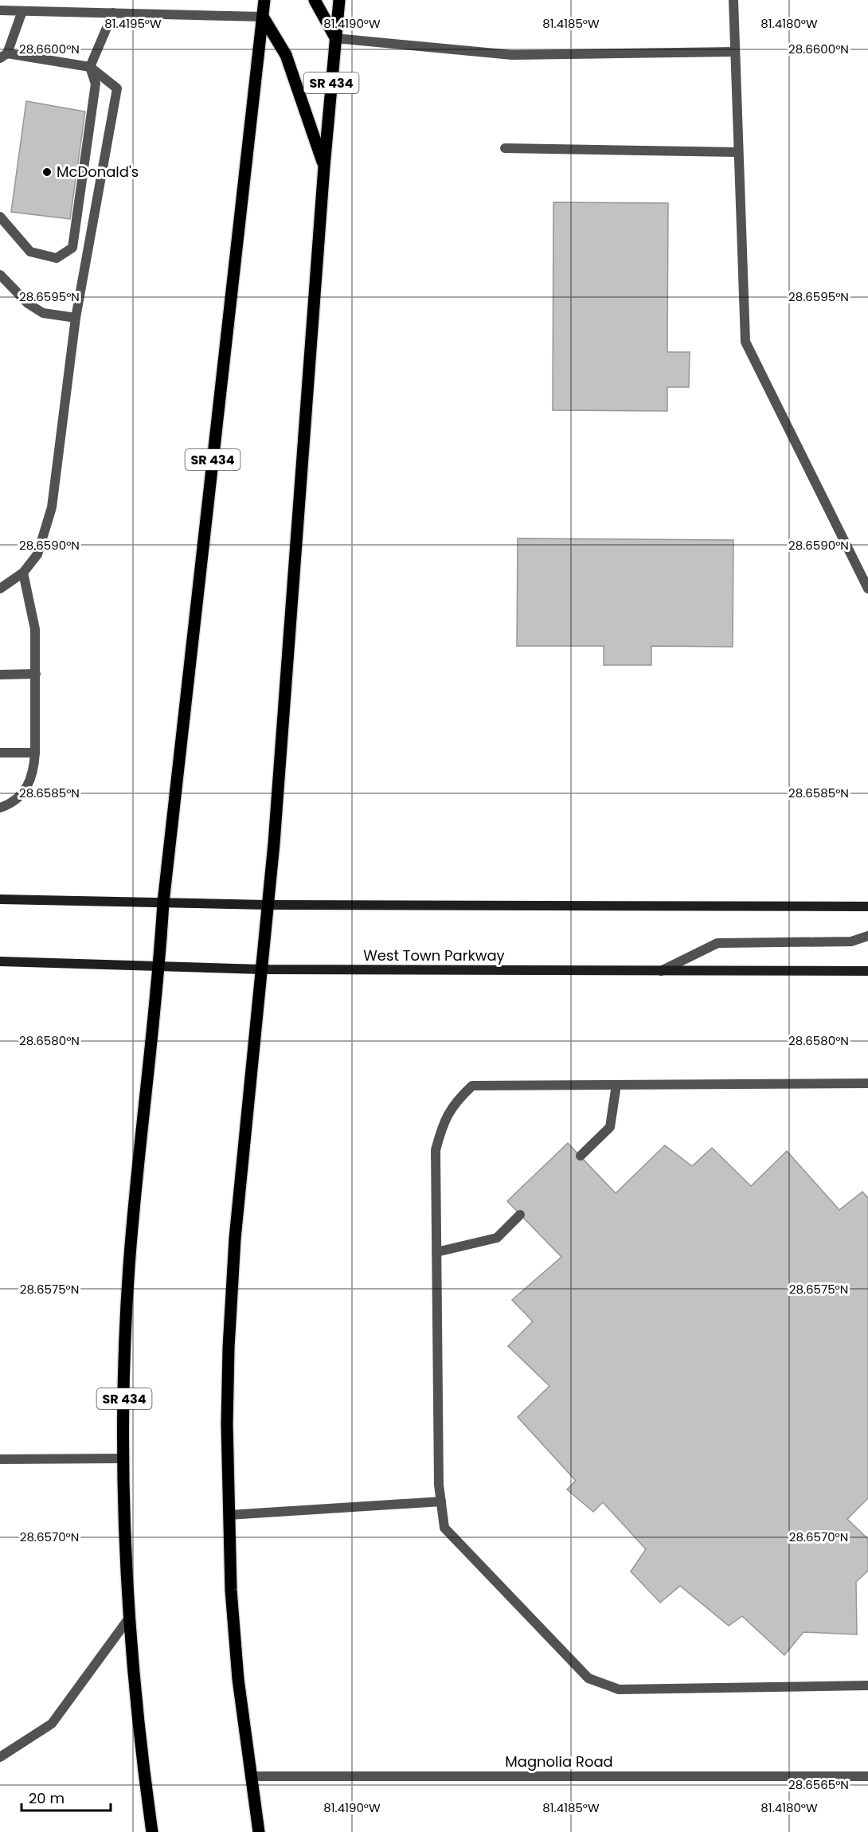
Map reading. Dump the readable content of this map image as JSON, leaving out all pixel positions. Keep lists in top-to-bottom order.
{
  "streets": {
    "main road": ["SR 434", "West Town Parkway"],
    "street": ["Magnolia Road"]
  },
  "crossings": [
    ["SR 434", "West Town Parkway"],
    ["SR 434", "Magnolia Road"]
  ],
  "places": ["McDonald's"],
  "scale_bar": "20 m",
  "coordinates": [
    "81.4195°W",
    "81.4190°W",
    "81.4185°W",
    "81.4180°W",
    "28.6600°N",
    "28.6595°N",
    "28.6590°N",
    "28.6585°N",
    "28.6580°N",
    "28.6575°N",
    "28.6570°N",
    "28.6565°N"
  ]
}
